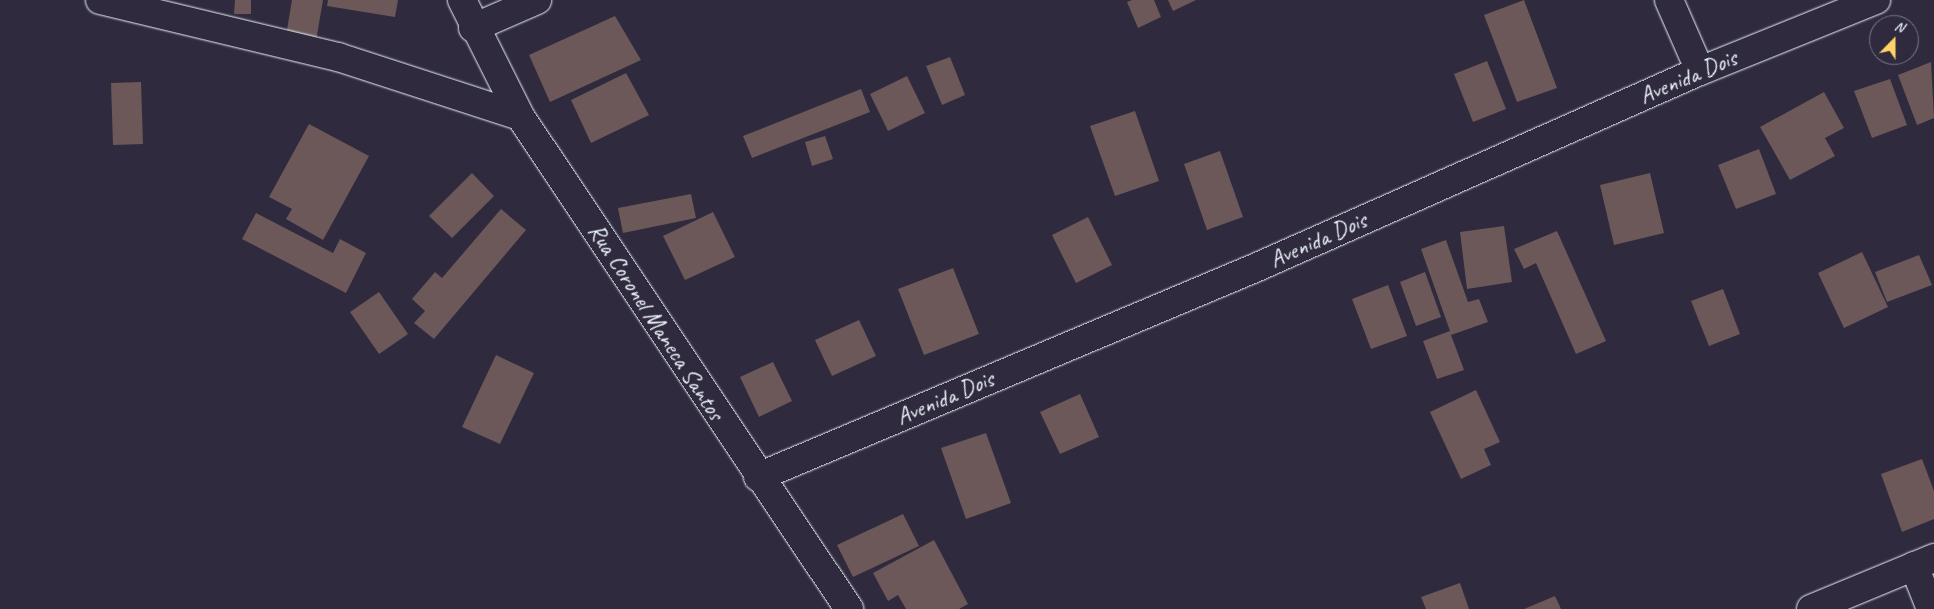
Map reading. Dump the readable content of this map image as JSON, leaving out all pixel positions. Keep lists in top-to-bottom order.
{
  "streets": {
    "street": ["Avenida Dois", "Rua Coronel Maneca Santos"]
  },
  "crossings": [
    ["Avenida Dois", "Rua Coronel Maneca Santos"]
  ],
  "north": "top"
}
